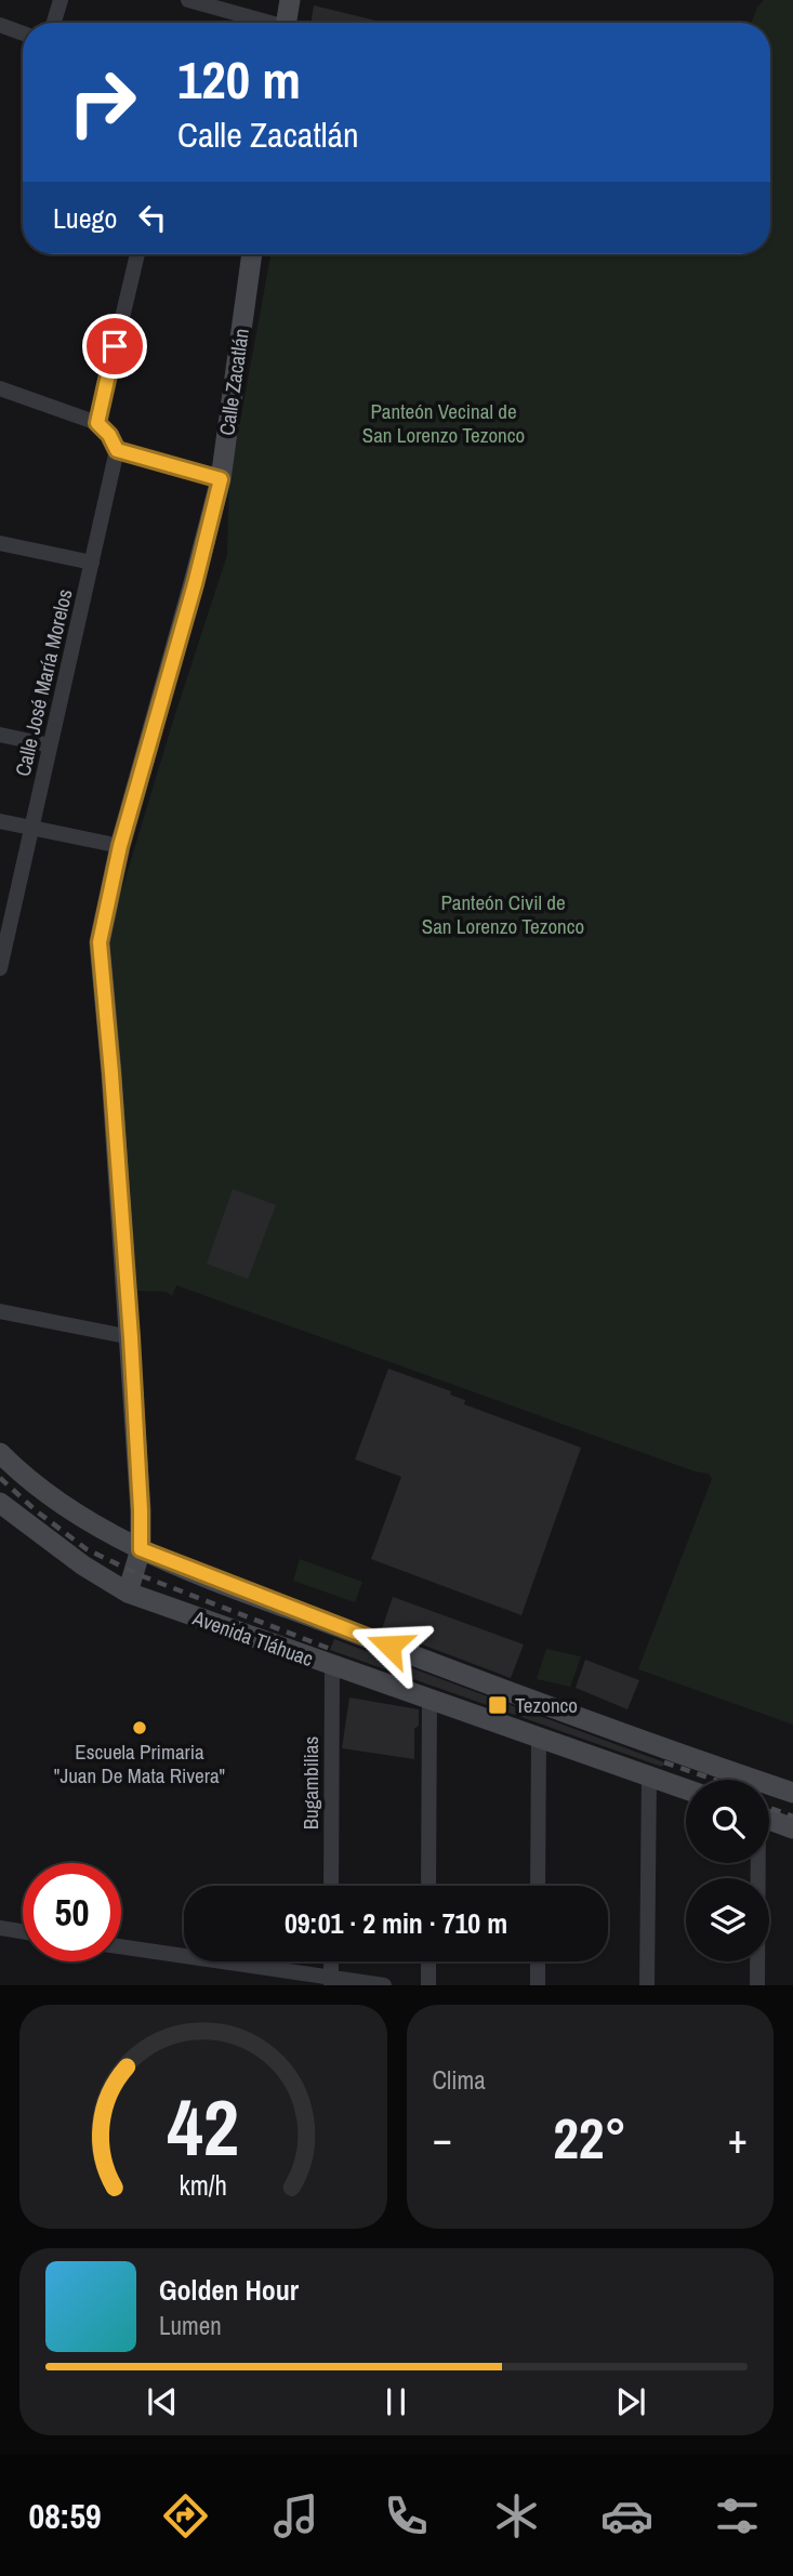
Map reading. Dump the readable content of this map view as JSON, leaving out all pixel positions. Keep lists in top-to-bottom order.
{
  "streets": {
    "main road": ["Calle Zacatlán", "Avenida Tláhuac"],
    "street": ["Calle José María Morelos", "Bugambilias"]
  },
  "crossings": [
    ["Calle Zacatlán", "Avenida Tláhuac"],
    ["Avenida Tláhuac", "Bugambilias"]
  ],
  "parks": ["Panteón Vecinal de San Lorenzo Tezonco", "Panteón Civil de San Lorenzo Tezonco"],
  "places": {
    "transit": ["Tezonco"],
    "other": ["Escuela Primaria \"Juan De Mata Rivera\""]
  },
  "page": {
    "turn": ["120 m", "Calle Zacatlán"],
    "then": "Luego",
    "limit": "50",
    "trip": "09:01 · 2 min · 710 m",
    "tile": "Clima",
    "heat": ["−", "22°", "+"],
    "song": ["Golden Hour", "Lumen"],
    "tabs": "08:59",
    "gauge": ["42", "km/h"]
  }
}
